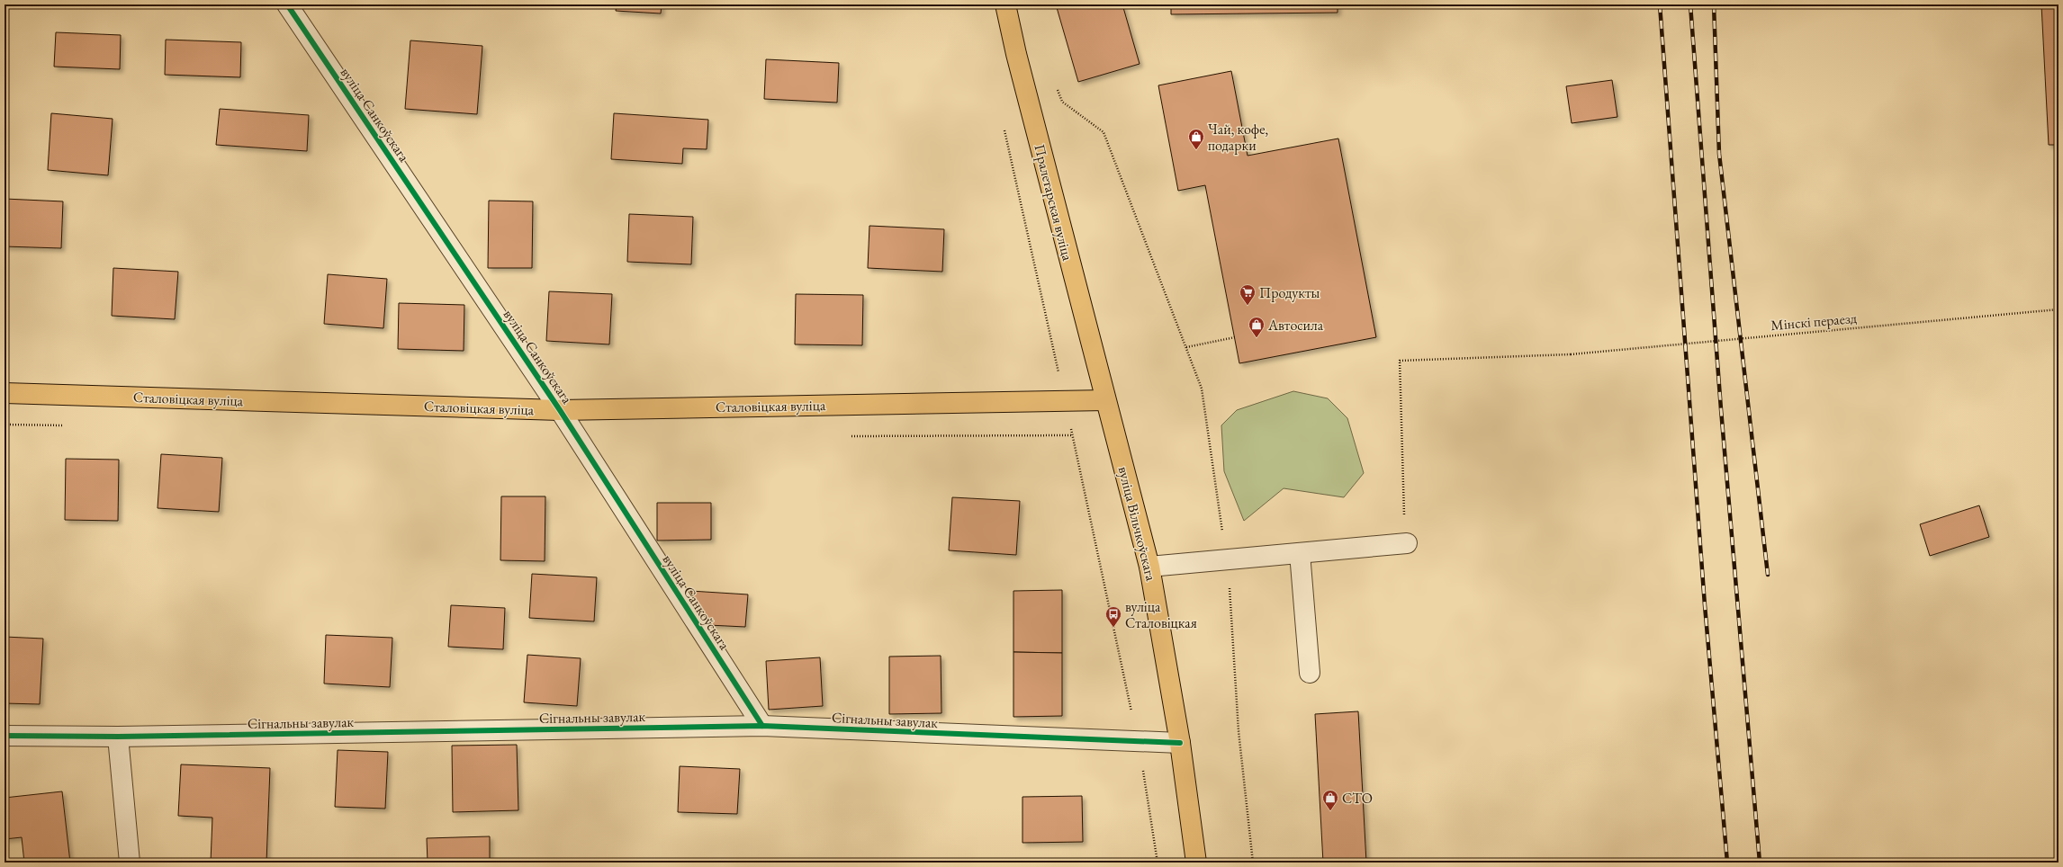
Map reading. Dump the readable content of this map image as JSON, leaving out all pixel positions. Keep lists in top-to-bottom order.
{
  "streets": {
    "main road": ["Пралетарская вуліца", "Сталовіцкая вуліца", "вуліца Вільчкоўскага"],
    "street": ["вуліца Санкоўскага", "Сігнальны завулак"],
    "path": ["Мінскі пераезд"]
  },
  "crossings": [
    ["вуліца Санкоўскага", "Сталовіцкая вуліца"],
    ["вуліца Санкоўскага", "Сігнальны завулак"],
    ["Пралетарская вуліца", "Сталовіцкая вуліца"],
    ["Пралетарская вуліца", "вуліца Вільчкоўскага"],
    ["Сталовіцкая вуліца", "вуліца Вільчкоўскага"],
    ["вуліца Вільчкоўскага", "Сігнальны завулак"]
  ],
  "places": {
    "shop": ["Чай, кофе, подарки", "Автосила", "СТО"],
    "supermarket": ["Продукты"],
    "bus stop": ["вуліца Сталовіцкая"]
  }
}
